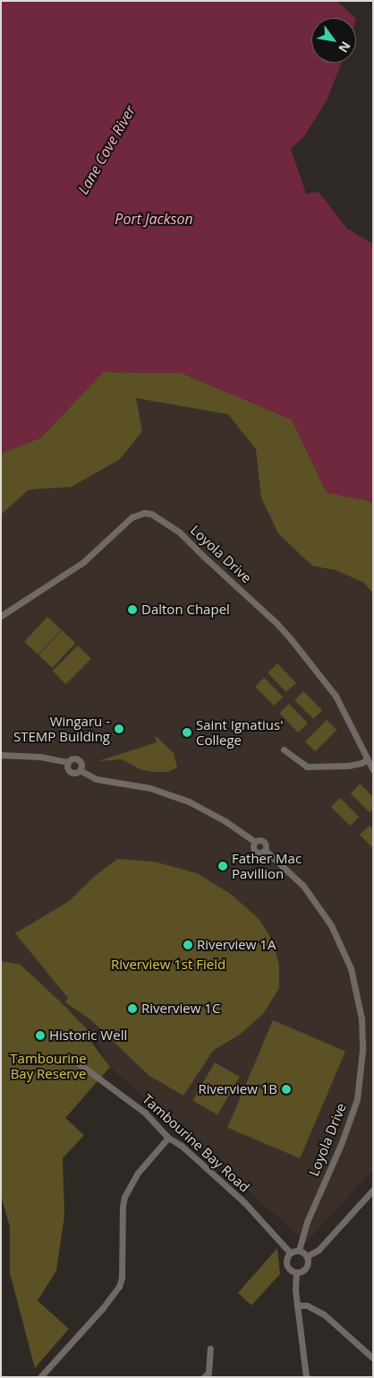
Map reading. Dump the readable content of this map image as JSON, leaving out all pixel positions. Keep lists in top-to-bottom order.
{
  "streets": {
    "street": ["Loyola Drive", "Tambourine Bay Road"]
  },
  "crossings": [
    ["Loyola Drive", "Tambourine Bay Road"]
  ],
  "water": ["Lane Cove River", "Port Jackson"],
  "parks": ["Riverview 1st Field", "Tambourine Bay Reserve"],
  "places": [
    "Dalton Chapel",
    "Wingaru - STEMP Building",
    "Saint Ignatius' College",
    "Father Mac Pavillion",
    "Riverview 1A",
    "Riverview 1C",
    "Historic Well",
    "Riverview 1B"
  ],
  "north": "bottom right"
}
